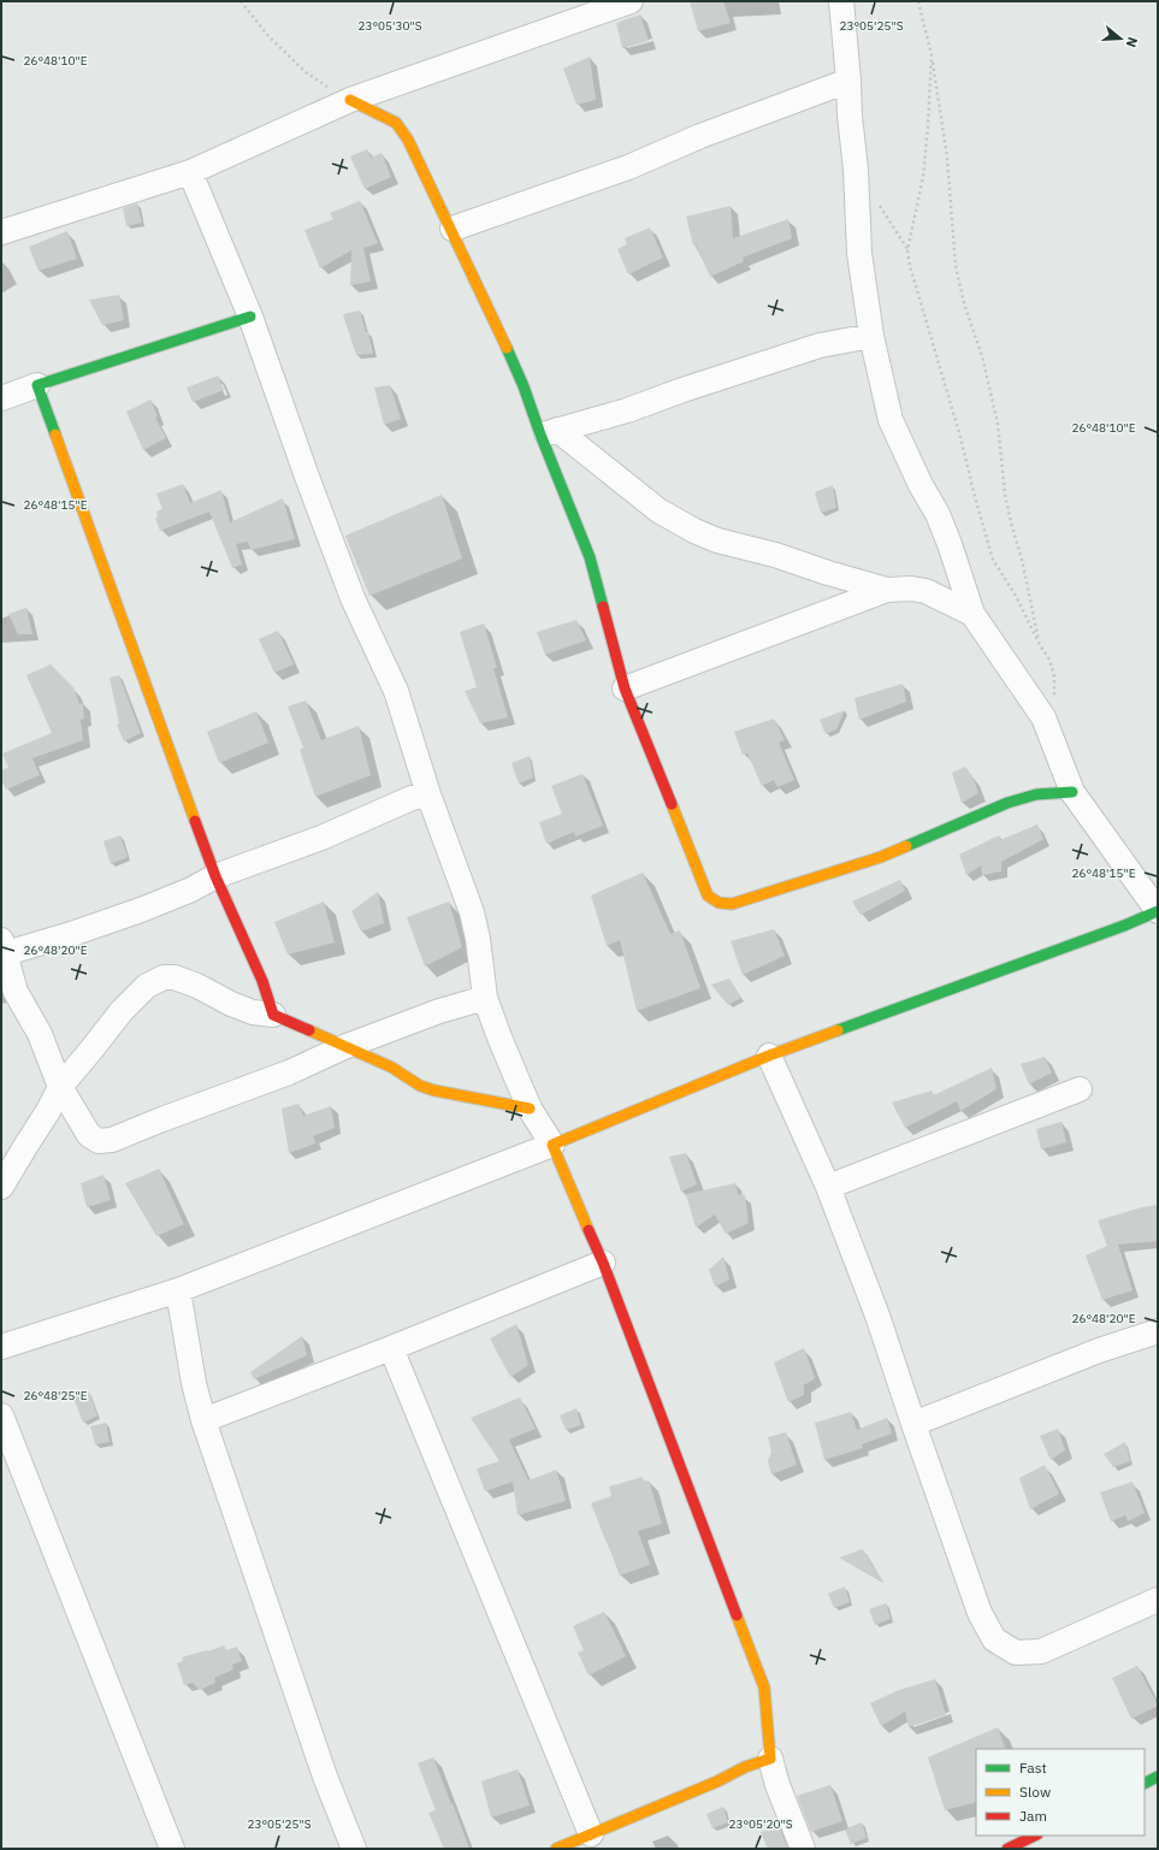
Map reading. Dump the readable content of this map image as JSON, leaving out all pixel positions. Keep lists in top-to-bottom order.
{
  "legend": ["Fast", "Slow", "Jam"],
  "north": "right",
  "coordinates": [
    "23°05'30\"S",
    "23°05'25\"S",
    "26°48'10\"E",
    "26°48'15\"E",
    "26°48'20\"E",
    "26°48'25\"E",
    "23°05'20\"S"
  ]
}
